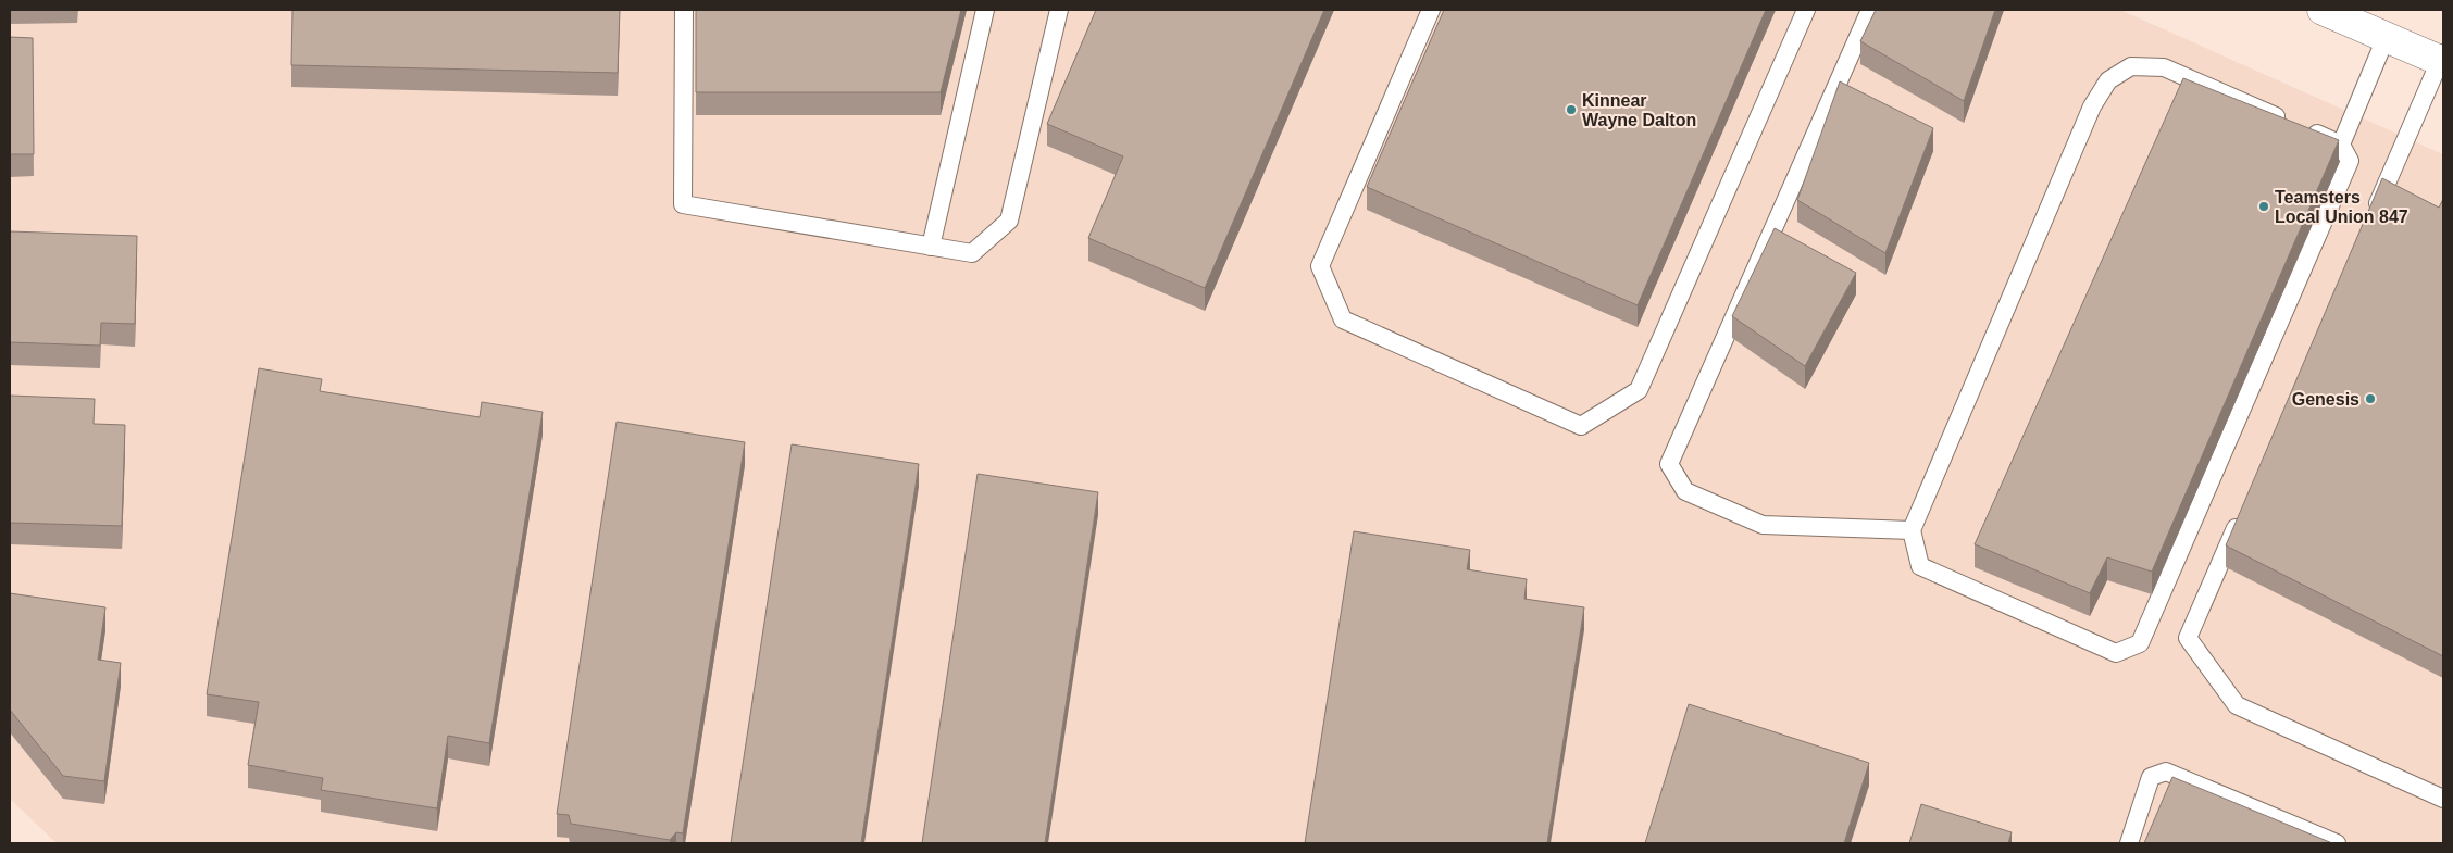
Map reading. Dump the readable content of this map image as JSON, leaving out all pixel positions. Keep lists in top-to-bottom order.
{
  "places": ["Kinnear Wayne Dalton", "Teamsters Local Union 847", "Genesis"]
}
